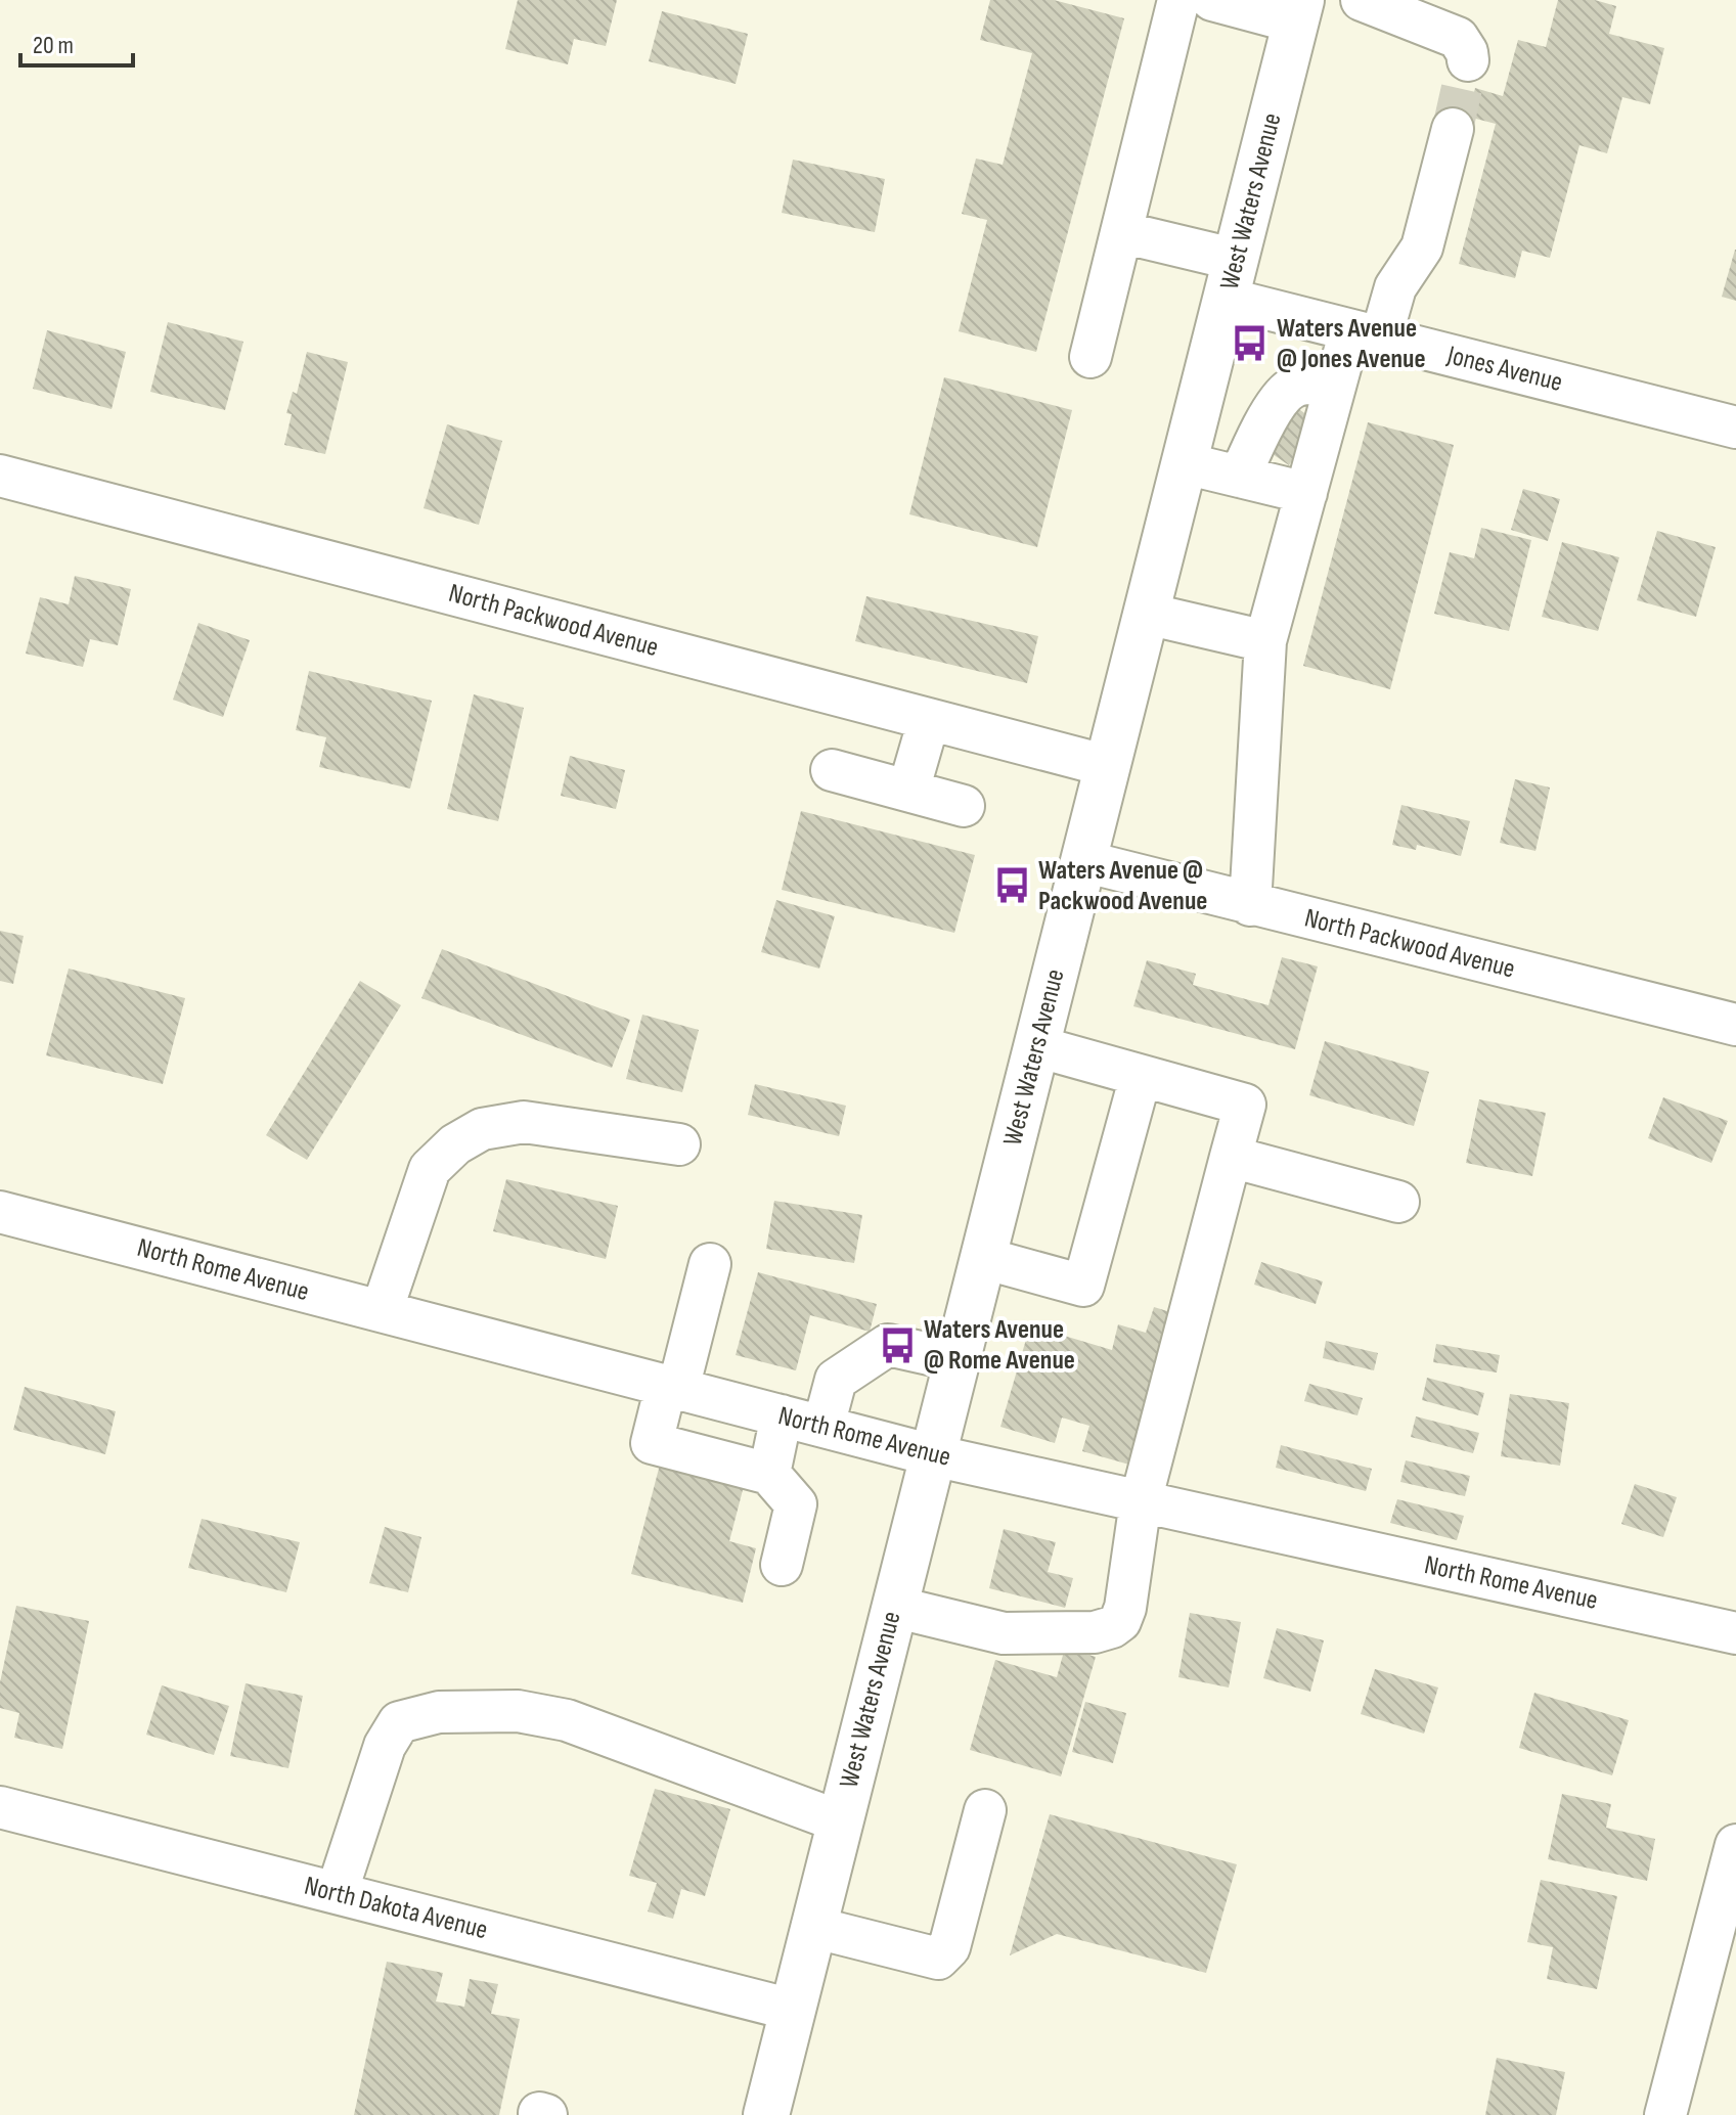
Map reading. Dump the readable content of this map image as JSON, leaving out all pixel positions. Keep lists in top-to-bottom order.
{
  "streets": {
    "main road": ["West Waters Avenue"],
    "street": [
      "Jones Avenue",
      "North Packwood Avenue",
      "North Rome Avenue",
      "North Dakota Avenue"
    ]
  },
  "crossings": [
    ["West Waters Avenue", "Jones Avenue"],
    ["West Waters Avenue", "North Packwood Avenue"],
    ["West Waters Avenue", "North Rome Avenue"],
    ["West Waters Avenue", "North Dakota Avenue"]
  ],
  "places": {
    "bus stop": ["Waters Avenue @ Jones Avenue", "Waters Avenue @ Packwood Avenue", "Waters Avenue @ Rome Avenue"]
  },
  "scale_bar": "20 m"
}
